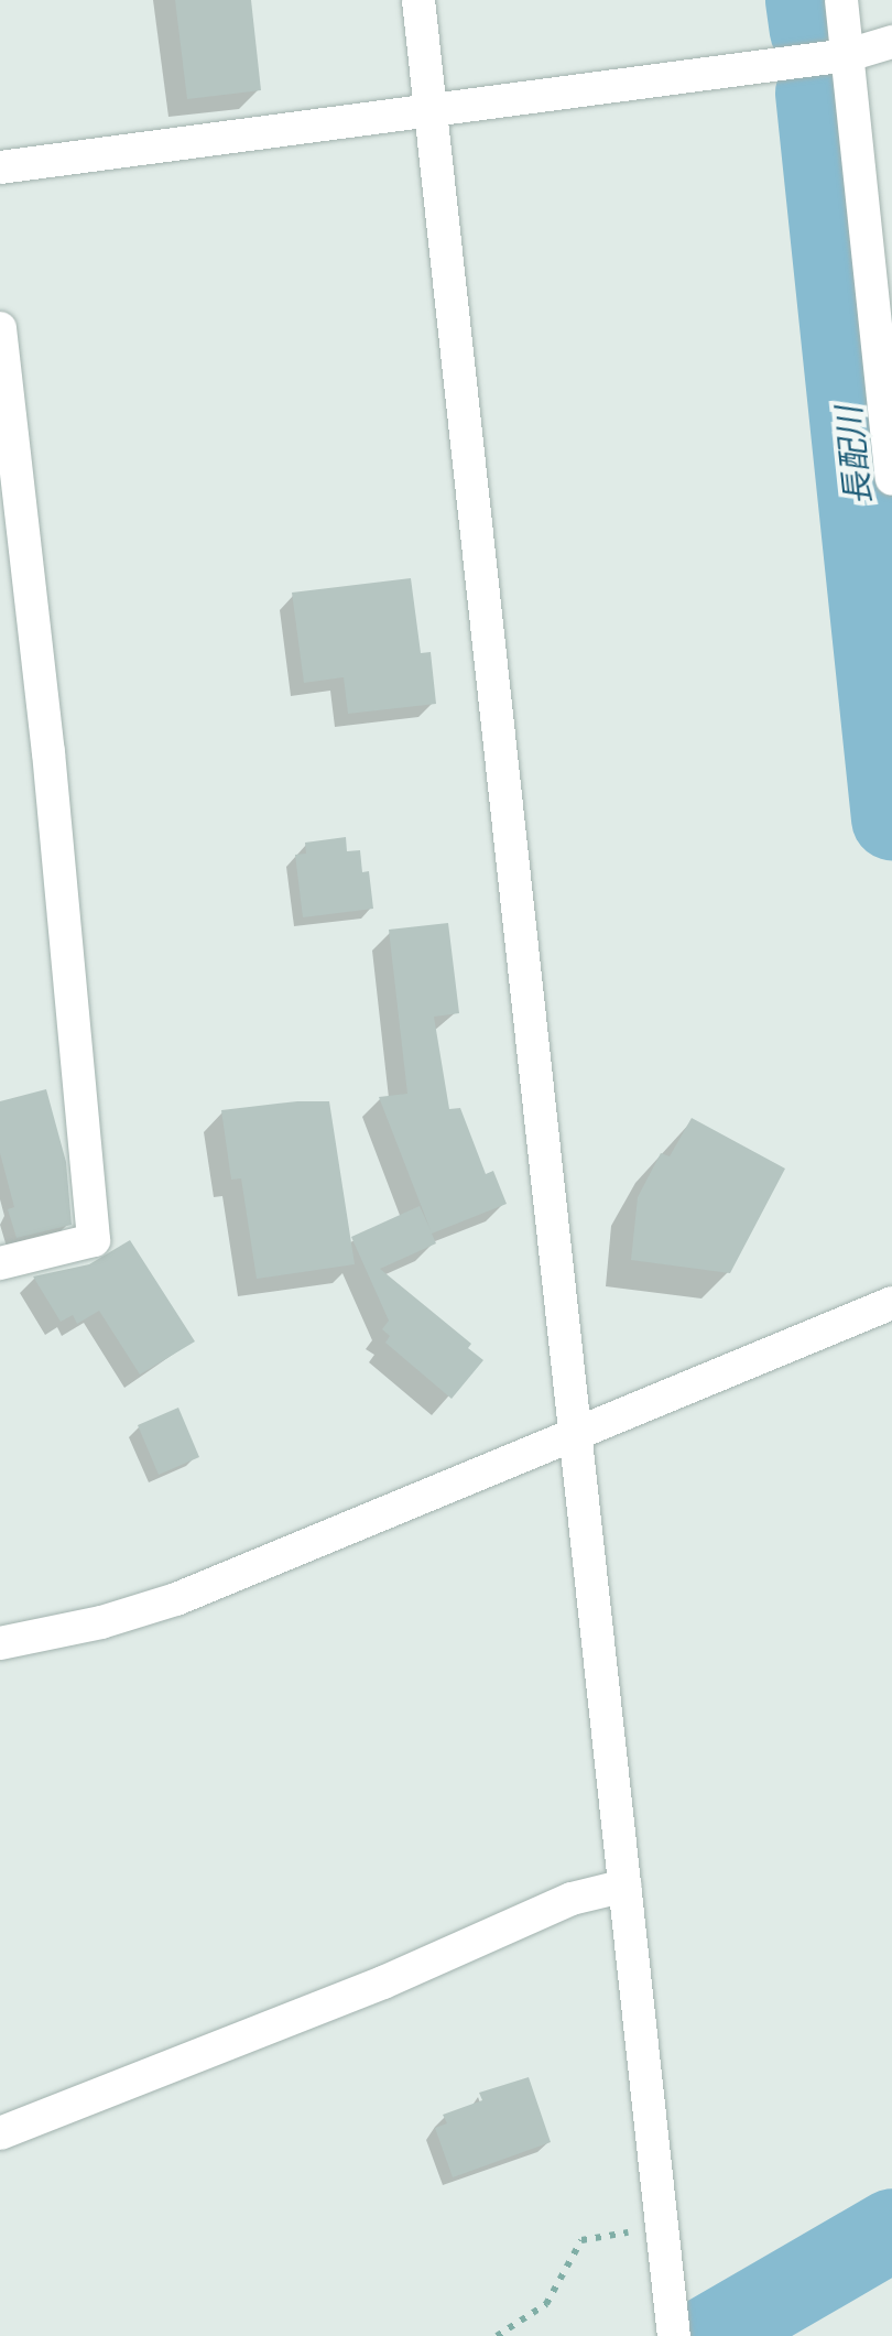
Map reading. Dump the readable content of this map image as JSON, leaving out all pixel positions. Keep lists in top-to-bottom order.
{
  "water": ["長配川"]
}
